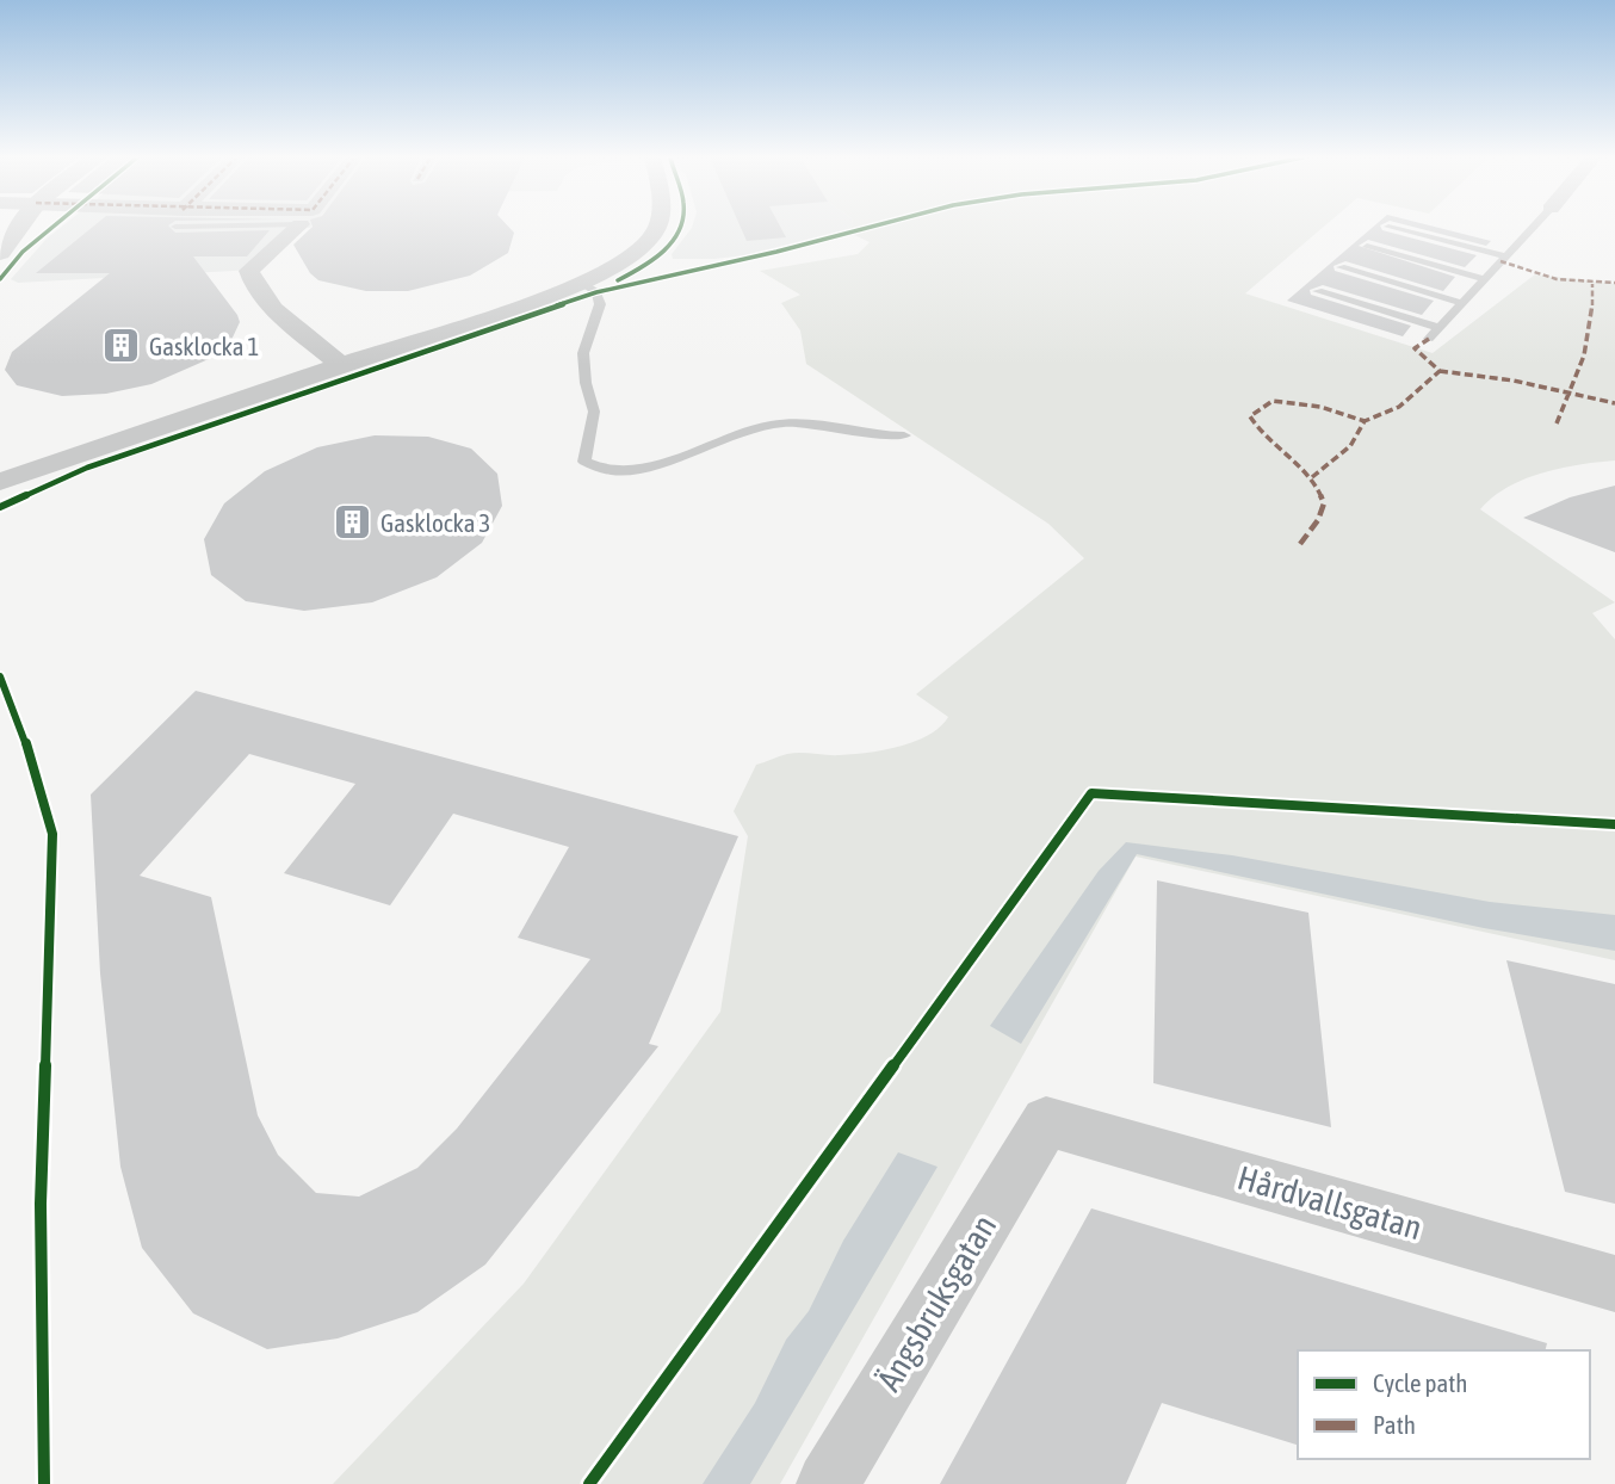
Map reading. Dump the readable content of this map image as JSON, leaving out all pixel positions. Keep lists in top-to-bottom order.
{
  "streets": {
    "street": ["Hårdvallsgatan", "Ängsbruksgatan"]
  },
  "crossings": [
    ["Hårdvallsgatan", "Ängsbruksgatan"]
  ],
  "places": {
    "building": ["Gasklocka 1", "Gasklocka 3"]
  },
  "legend": ["Cycle path", "Path"]
}
